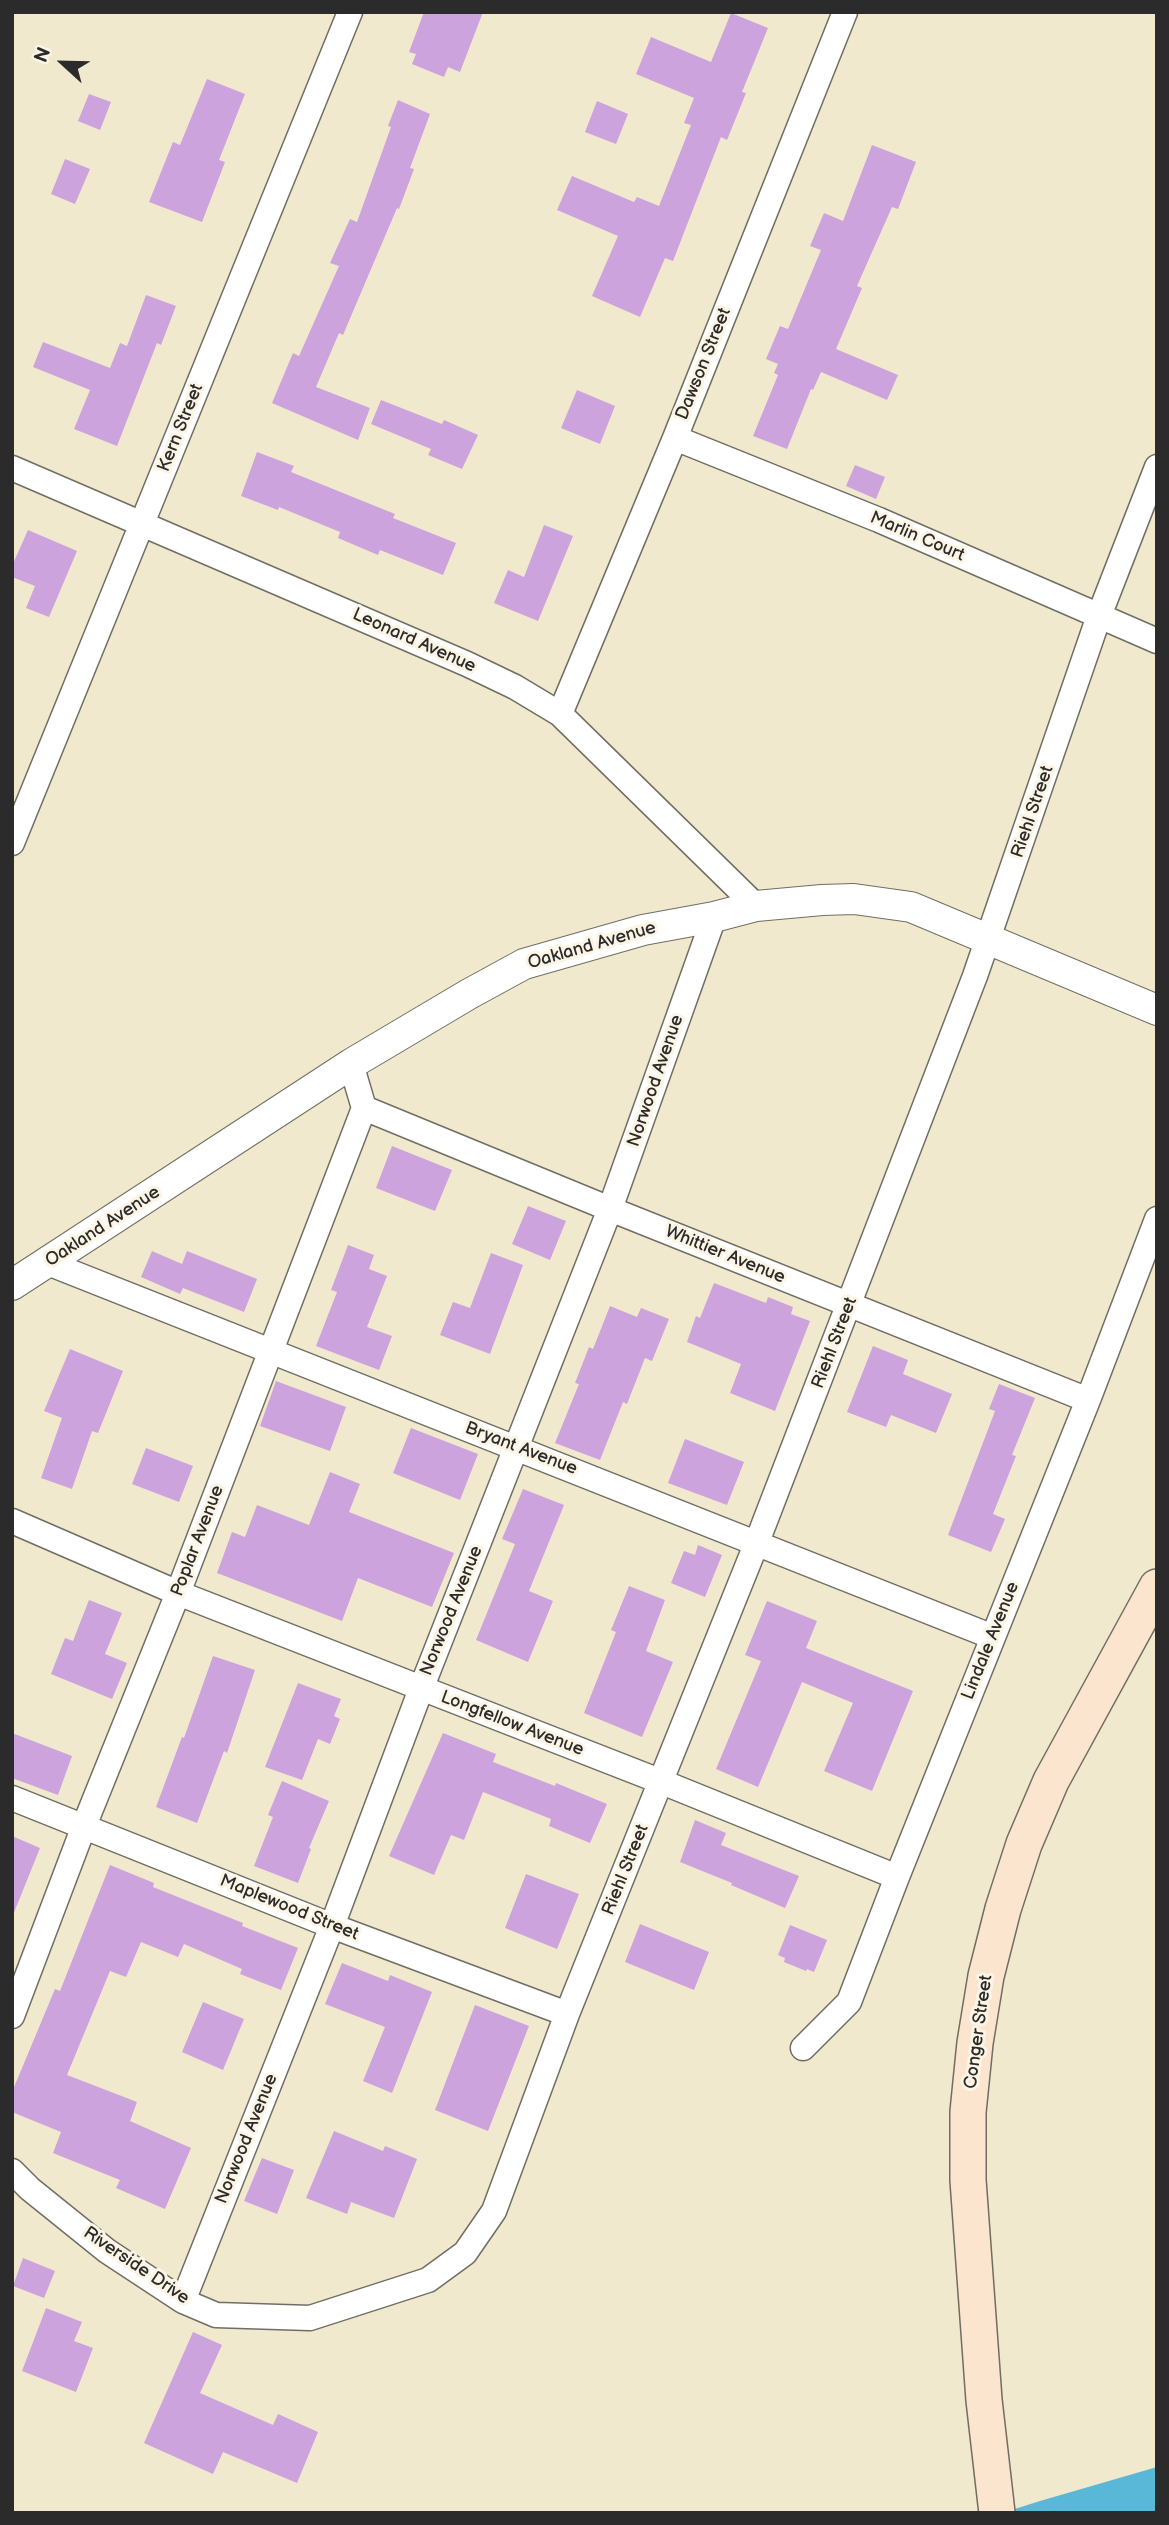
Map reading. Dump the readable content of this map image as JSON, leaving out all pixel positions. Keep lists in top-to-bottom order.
{
  "streets": {
    "main road": ["Conger Street"],
    "street": [
      "Dawson Street",
      "Kern Street",
      "Marlin Court",
      "Leonard Avenue",
      "Riehl Street",
      "Oakland Avenue",
      "Norwood Avenue",
      "Whittier Avenue",
      "Bryant Avenue",
      "Poplar Avenue",
      "Lindale Avenue",
      "Longfellow Avenue",
      "Maplewood Street",
      "Riverside Drive"
    ]
  },
  "crossings": [
    ["Dawson Street", "Marlin Court"],
    ["Dawson Street", "Leonard Avenue"],
    ["Kern Street", "Leonard Avenue"],
    ["Marlin Court", "Riehl Street"],
    ["Leonard Avenue", "Oakland Avenue"],
    ["Riehl Street", "Oakland Avenue"],
    ["Riehl Street", "Whittier Avenue"],
    ["Riehl Street", "Bryant Avenue"],
    ["Riehl Street", "Longfellow Avenue"],
    ["Riehl Street", "Maplewood Street"],
    ["Riehl Street", "Riverside Drive"],
    ["Oakland Avenue", "Norwood Avenue"],
    ["Oakland Avenue", "Bryant Avenue"],
    ["Norwood Avenue", "Whittier Avenue"],
    ["Norwood Avenue", "Bryant Avenue"],
    ["Norwood Avenue", "Longfellow Avenue"],
    ["Norwood Avenue", "Maplewood Street"],
    ["Norwood Avenue", "Riverside Drive"],
    ["Whittier Avenue", "Poplar Avenue"],
    ["Whittier Avenue", "Lindale Avenue"],
    ["Bryant Avenue", "Poplar Avenue"],
    ["Bryant Avenue", "Lindale Avenue"],
    ["Poplar Avenue", "Longfellow Avenue"],
    ["Poplar Avenue", "Maplewood Street"],
    ["Lindale Avenue", "Longfellow Avenue"]
  ],
  "north": "left"
}
